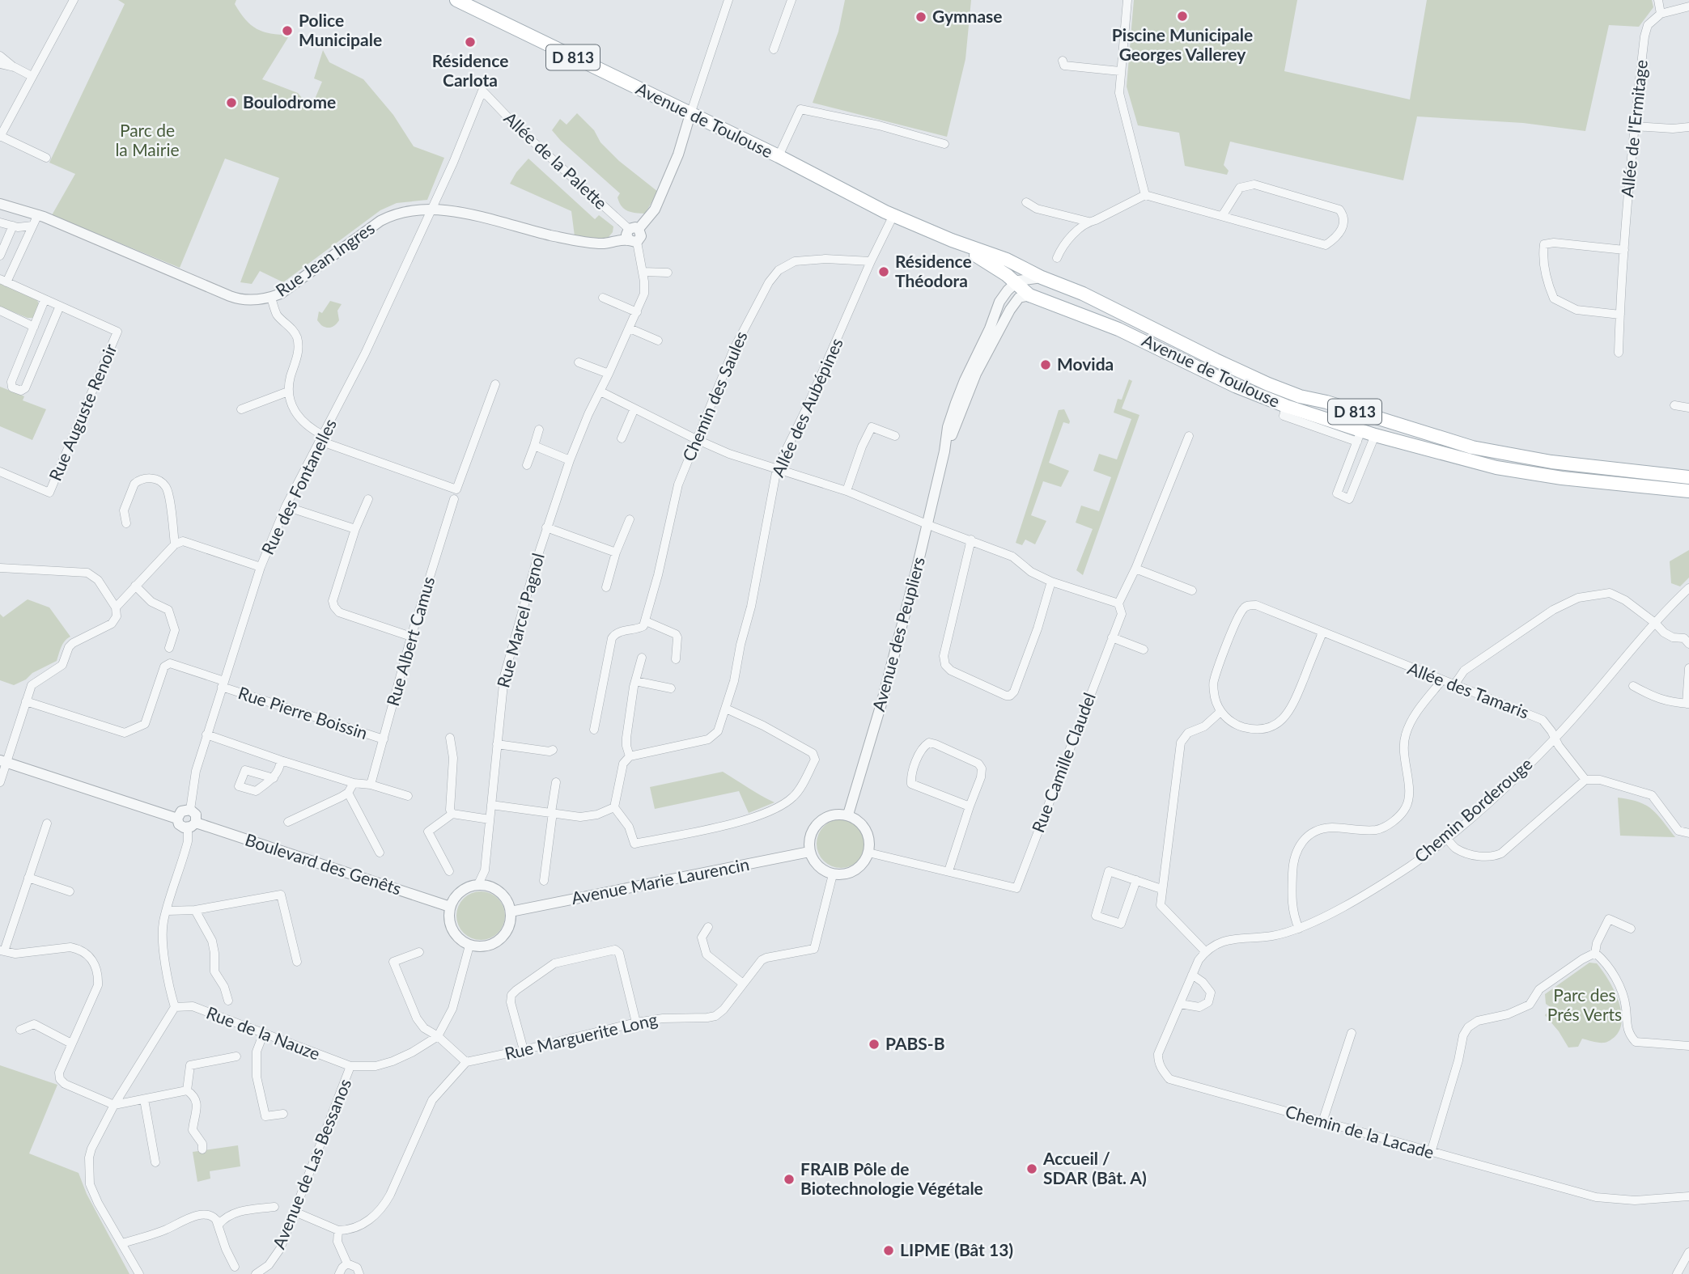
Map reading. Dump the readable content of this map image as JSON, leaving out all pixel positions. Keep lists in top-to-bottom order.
{
  "streets": {
    "main road": ["D 813", "Avenue de Toulouse"],
    "street": [
      "Allée de l'Ermitage",
      "Allée de la Palette",
      "Rue Jean Ingres",
      "Chemin des Saules",
      "Allée des Aubépines",
      "Rue Auguste Renoir",
      "Rue des Fontanelles",
      "Rue Marcel Pagnol",
      "Avenue des Peupliers",
      "Rue Albert Camus",
      "Allée des Tamaris",
      "Rue Pierre Boissin",
      "Rue Camille Claudel",
      "Chemin Borderouge",
      "Boulevard des Genêts",
      "Avenue Marie Laurencin",
      "Rue de la Nauze",
      "Rue Marguerite Long",
      "Chemin de la Lacade",
      "Avenue de Las Bessanos"
    ]
  },
  "crossings": [
    ["Avenue de Toulouse", "Allée des Aubépines"],
    ["Avenue de Toulouse", "Avenue des Peupliers"],
    ["Allée de la Palette", "Rue Jean Ingres"],
    ["Allée de la Palette", "Rue des Fontanelles"],
    ["Allée de la Palette", "Rue Marcel Pagnol"],
    ["Rue Jean Ingres", "Rue Auguste Renoir"],
    ["Rue Jean Ingres", "Rue des Fontanelles"],
    ["Rue Jean Ingres", "Rue Marcel Pagnol"],
    ["Chemin des Saules", "Allée des Aubépines"],
    ["Rue des Fontanelles", "Rue Pierre Boissin"],
    ["Rue des Fontanelles", "Boulevard des Genêts"],
    ["Rue Marcel Pagnol", "Boulevard des Genêts"],
    ["Rue Marcel Pagnol", "Avenue Marie Laurencin"],
    ["Avenue des Peupliers", "Avenue Marie Laurencin"],
    ["Avenue des Peupliers", "Rue Marguerite Long"],
    ["Rue Albert Camus", "Rue Pierre Boissin"],
    ["Allée des Tamaris", "Chemin Borderouge"],
    ["Chemin Borderouge", "Chemin de la Lacade"],
    ["Boulevard des Genêts", "Avenue Marie Laurencin"],
    ["Avenue Marie Laurencin", "Rue Marguerite Long"],
    ["Rue de la Nauze", "Avenue de Las Bessanos"]
  ],
  "parks": ["Parc de la Mairie", "Parc des Prés Verts"],
  "places": [
    "Piscine Municipale Georges Vallerey",
    "Gymnase",
    "Police Municipale",
    "Résidence Carlota",
    "Boulodrome",
    "Résidence Théodora",
    "Movida",
    "PABS-B",
    "Accueil / SDAR (Bât. A)",
    "FRAIB Pôle de Biotechnologie Végétale",
    "LIPME (Bât 13)"
  ]
}
